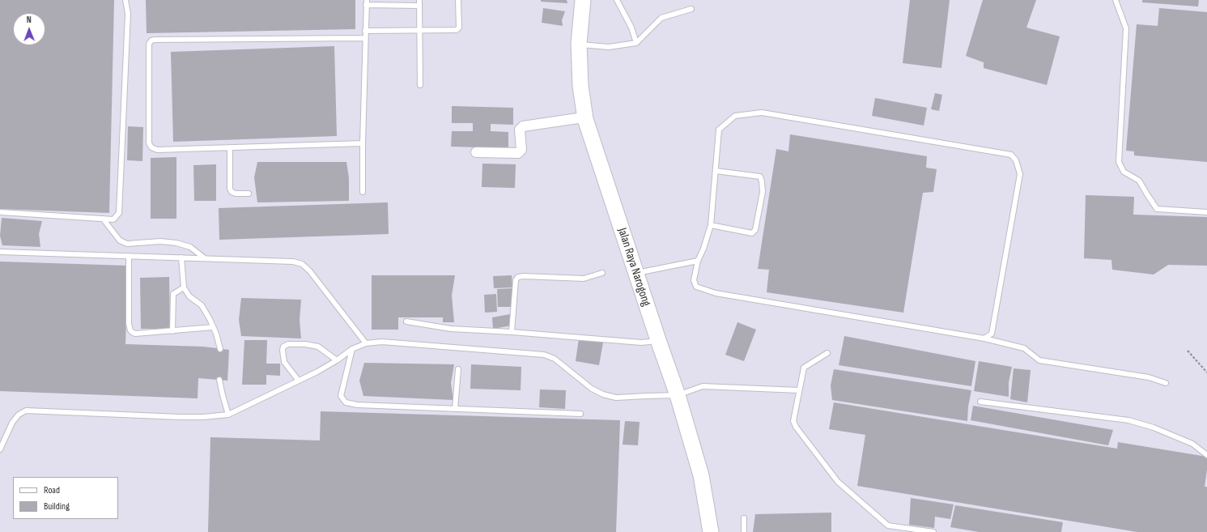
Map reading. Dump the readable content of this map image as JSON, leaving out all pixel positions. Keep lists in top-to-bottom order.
{
  "streets": {
    "main road": ["Jalan Raya Narogong"]
  },
  "legend": ["Road", "Building"],
  "north": "top"
}
